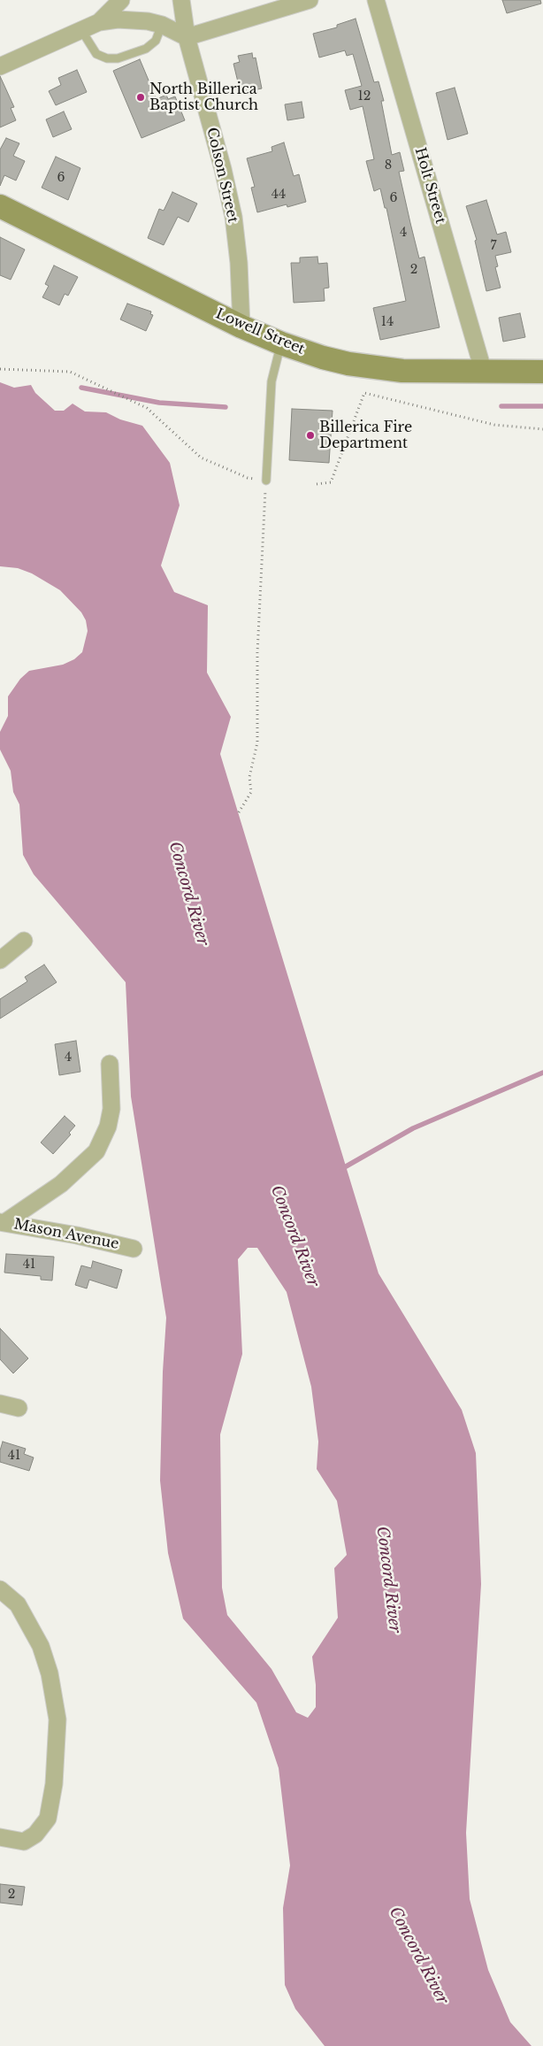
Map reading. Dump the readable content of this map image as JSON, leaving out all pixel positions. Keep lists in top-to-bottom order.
{
  "streets": {
    "main road": ["Lowell Street"],
    "street": ["Colson Street", "Holt Street", "Mason Avenue"]
  },
  "crossings": [
    ["Colson Street", "Lowell Street"],
    ["Holt Street", "Lowell Street"]
  ],
  "water": ["Concord River"],
  "places": ["North Billerica Baptist Church", "Billerica Fire Department"],
  "house_numbers": [
    "12",
    "8",
    "6",
    "44",
    "6",
    "4",
    "7",
    "2",
    "14",
    "4",
    "41",
    "41",
    "2"
  ]
}
